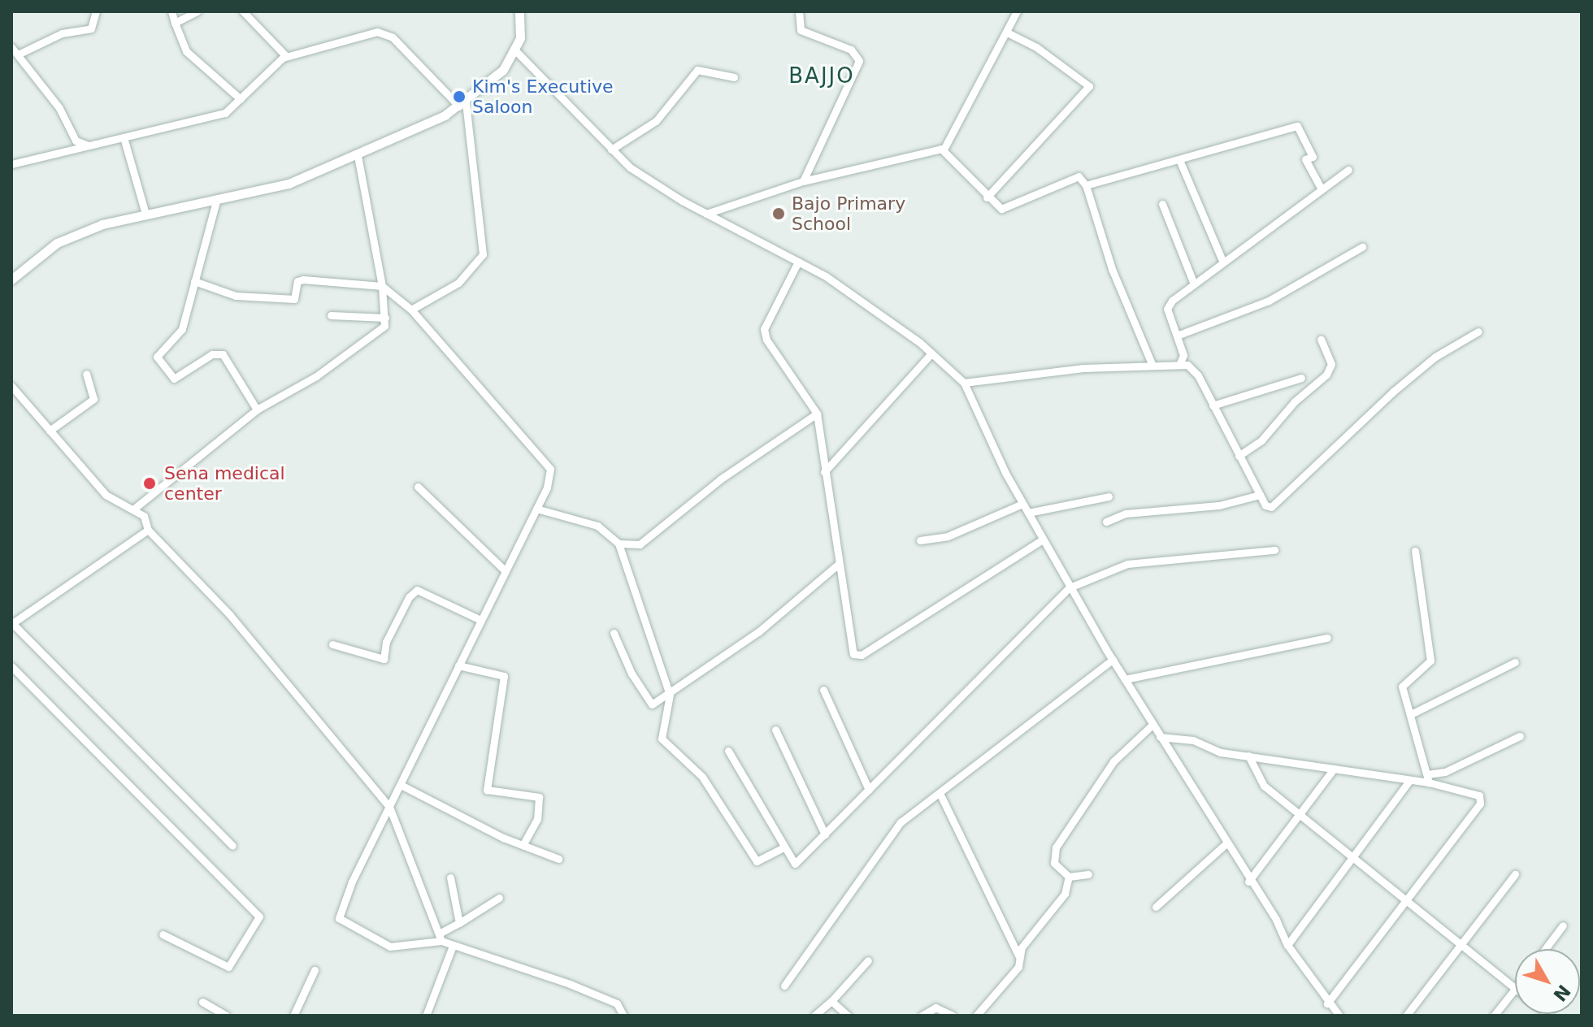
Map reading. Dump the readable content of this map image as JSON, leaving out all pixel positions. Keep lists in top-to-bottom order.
{
  "districts": ["BAJJO"],
  "places": ["Kim's Executive Saloon", "Bajo Primary School", "Sena medical center"],
  "north": "bottom right"
}
